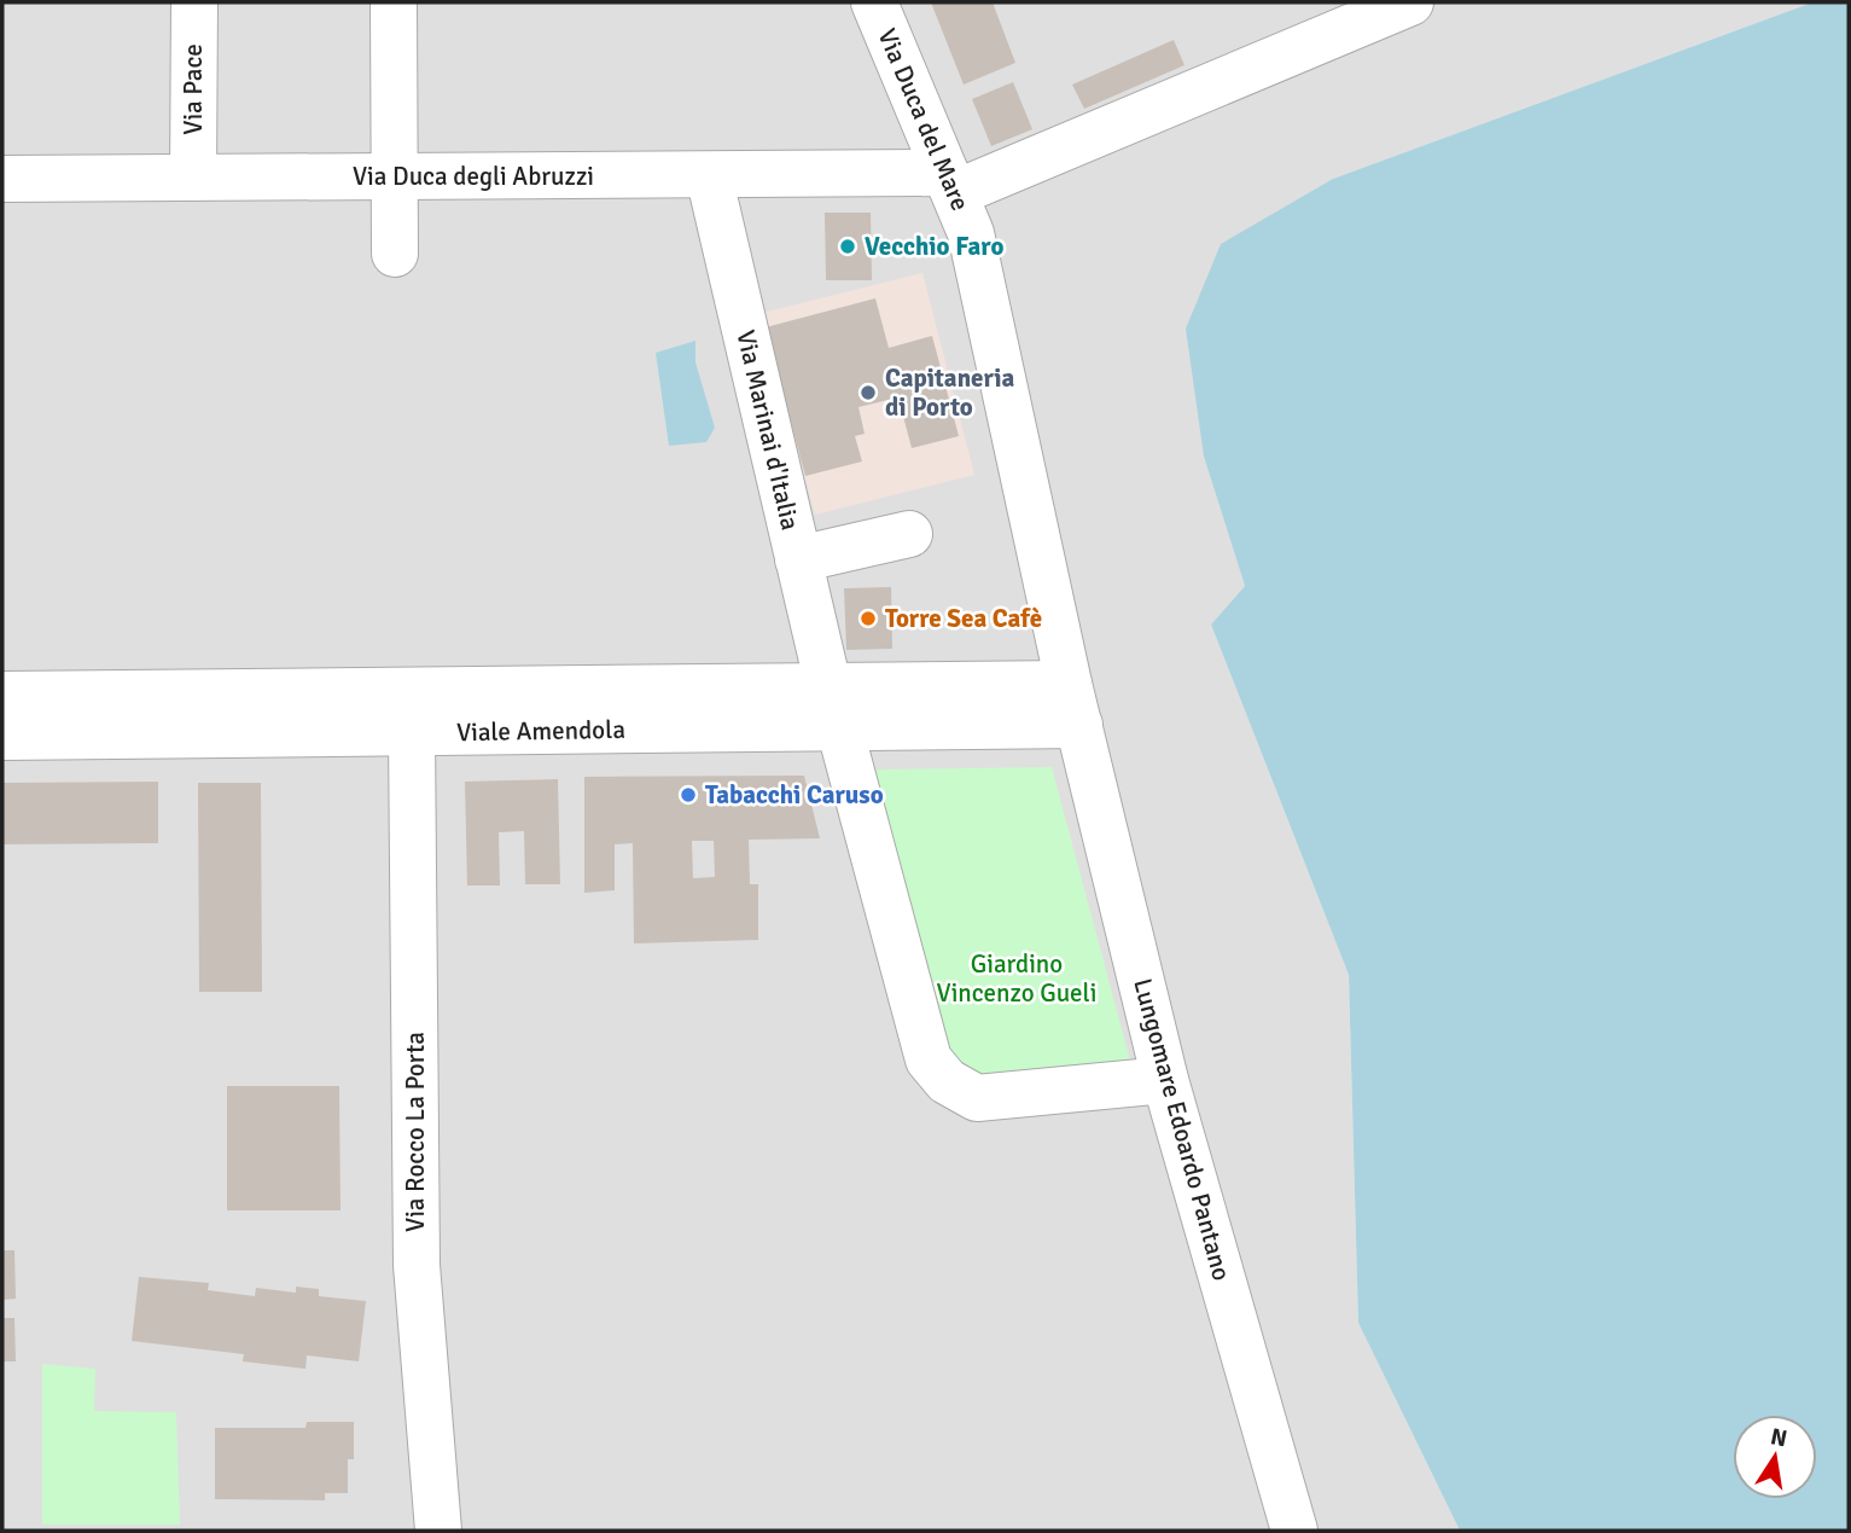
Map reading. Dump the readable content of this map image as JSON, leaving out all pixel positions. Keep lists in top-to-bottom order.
{
  "streets": {
    "street": [
      "Via Pace",
      "Via Duca del Mare",
      "Via Duca degli Abruzzi",
      "Via Marinai d'Italia",
      "Viale Amendola",
      "Lungomare Edoardo Pantano",
      "Via Rocco La Porta"
    ]
  },
  "crossings": [
    ["Via Pace", "Via Duca degli Abruzzi"],
    ["Via Duca del Mare", "Via Duca degli Abruzzi"],
    ["Via Duca del Mare", "Viale Amendola"],
    ["Via Duca del Mare", "Lungomare Edoardo Pantano"],
    ["Via Duca degli Abruzzi", "Via Marinai d'Italia"],
    ["Via Marinai d'Italia", "Viale Amendola"],
    ["Via Marinai d'Italia", "Lungomare Edoardo Pantano"],
    ["Viale Amendola", "Lungomare Edoardo Pantano"],
    ["Viale Amendola", "Via Rocco La Porta"]
  ],
  "parks": ["Giardino Vincenzo Gueli"],
  "places": [
    "Vecchio Faro",
    "Capitaneria di Porto",
    "Torre Sea Cafè",
    "Tabacchi Caruso"
  ],
  "north": "top"
}
